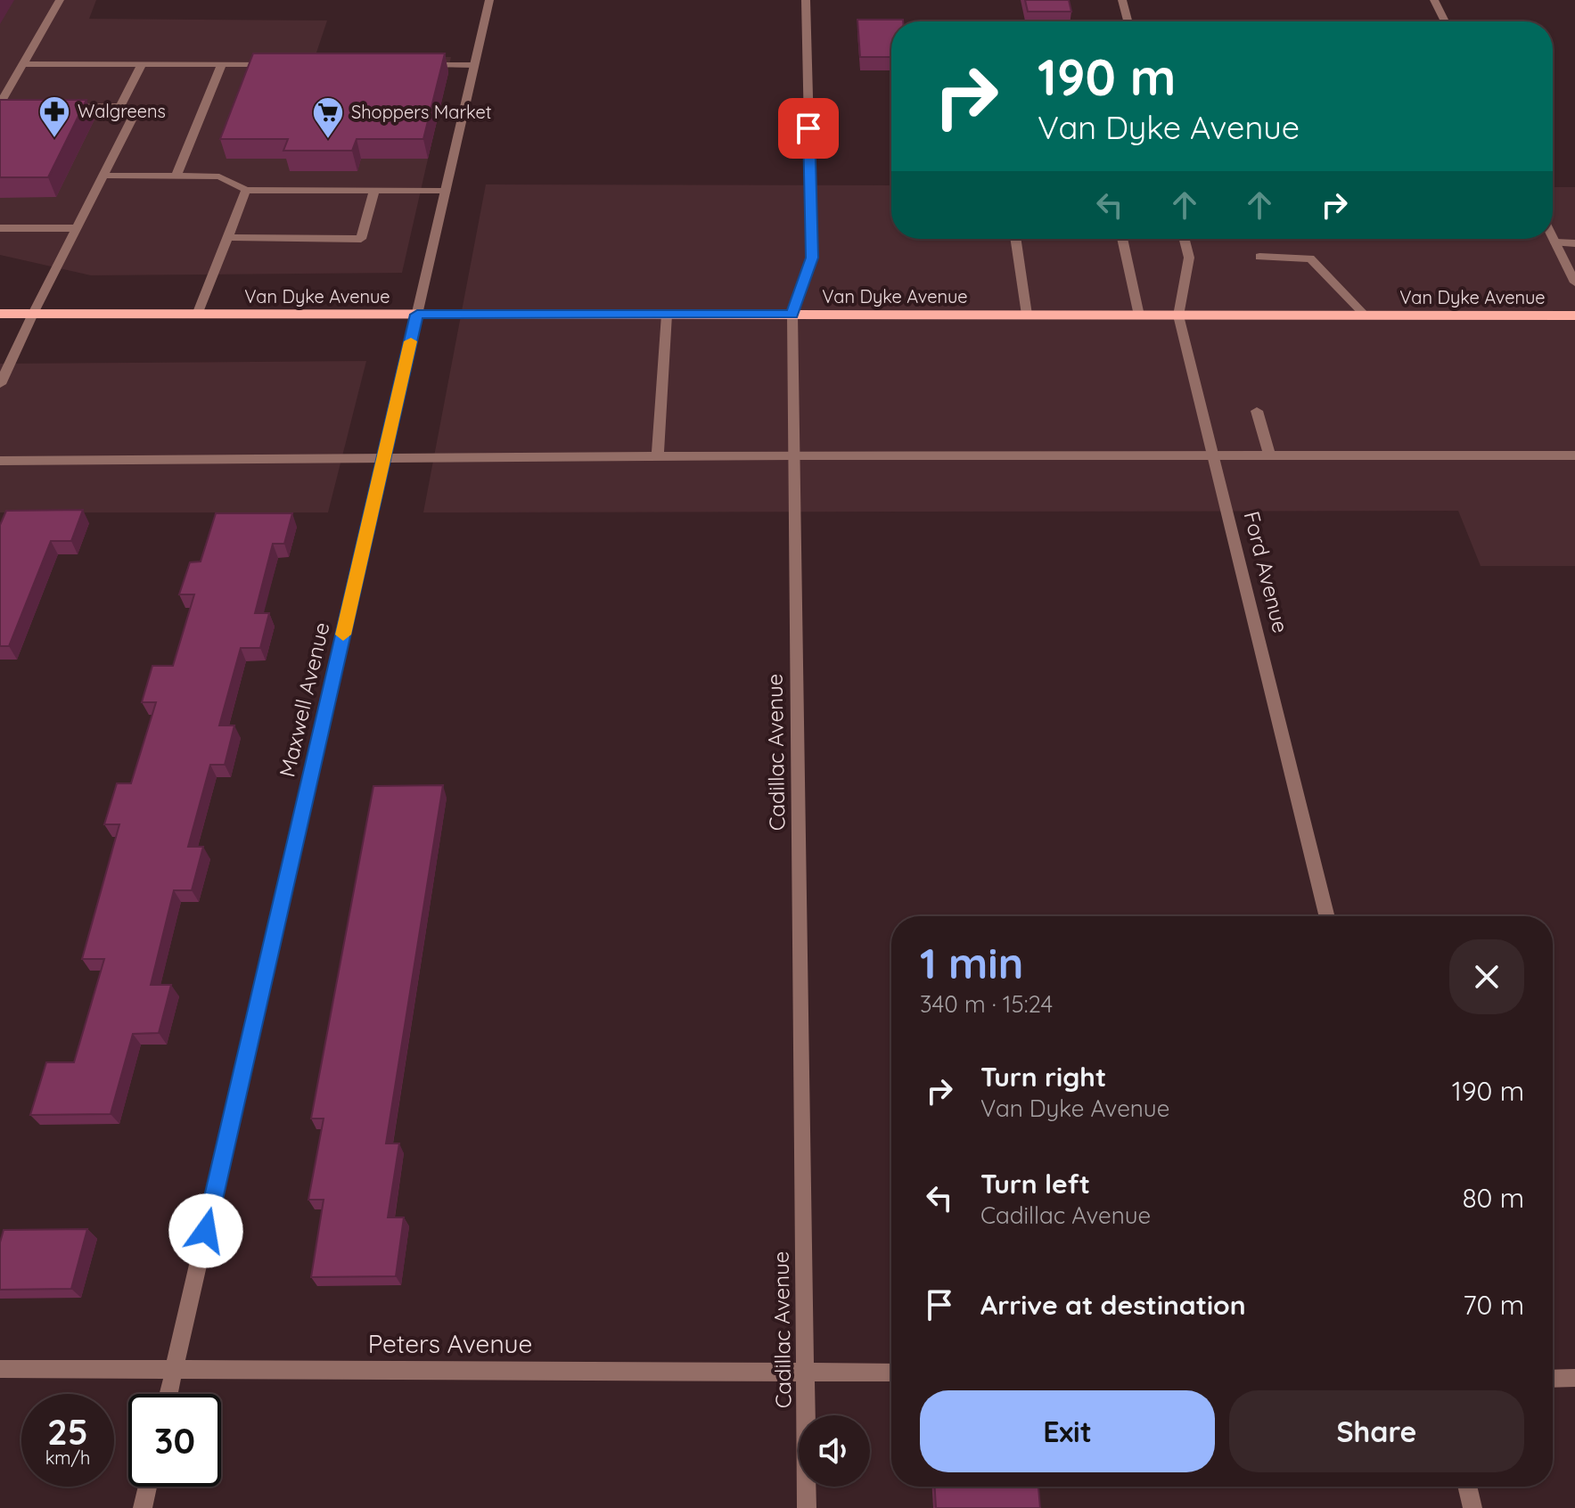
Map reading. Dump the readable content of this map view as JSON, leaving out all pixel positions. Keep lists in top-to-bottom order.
{
  "streets": {
    "main road": ["Van Dyke Avenue"],
    "street": [
      "Ford Avenue",
      "Maxwell Avenue",
      "Cadillac Avenue",
      "Peters Avenue"
    ]
  },
  "crossings": [
    ["Van Dyke Avenue", "Ford Avenue"],
    ["Van Dyke Avenue", "Maxwell Avenue"],
    ["Van Dyke Avenue", "Cadillac Avenue"],
    ["Maxwell Avenue", "Peters Avenue"],
    ["Cadillac Avenue", "Peters Avenue"]
  ],
  "places": {
    "pharmacy": ["Walgreens"],
    "supermarket": ["Shoppers Market"]
  },
  "page": {
    "turn": ["190 m", "Van Dyke Avenue"],
    "heading": ["1 min", "340 m · 15:24"],
    "list": [
      {
        "name": "Turn right",
        "note": "Van Dyke Avenue",
        "value": "190 m"
      },
      {
        "name": "Turn left",
        "note": "Cadillac Avenue",
        "value": "80 m"
      },
      {
        "name": "Arrive at destination",
        "value": "70 m"
      }
    ],
    "buttons": ["Exit", "Share"],
    "speed": "25 km/h",
    "limit": "30"
  }
}
